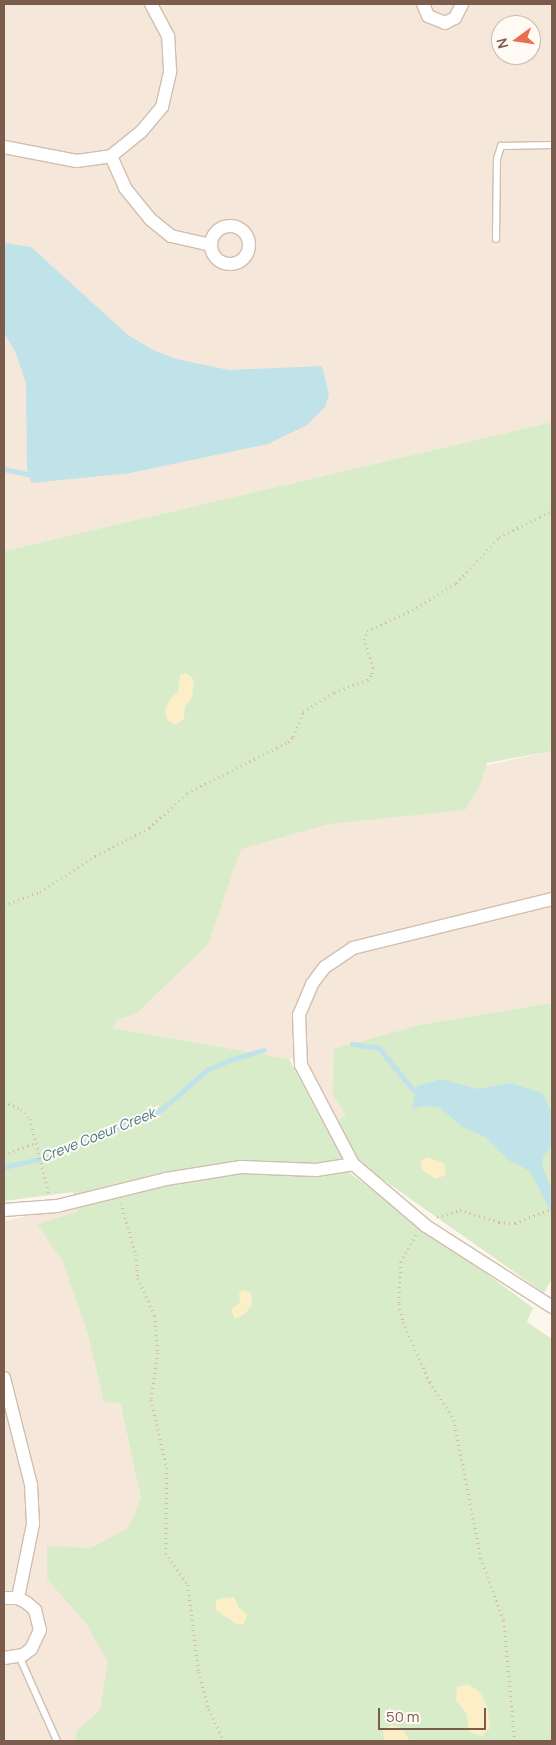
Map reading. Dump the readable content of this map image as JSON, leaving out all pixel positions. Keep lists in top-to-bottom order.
{
  "water": ["Creve Coeur Creek"],
  "scale_bar": "50 m",
  "north": "left"
}
